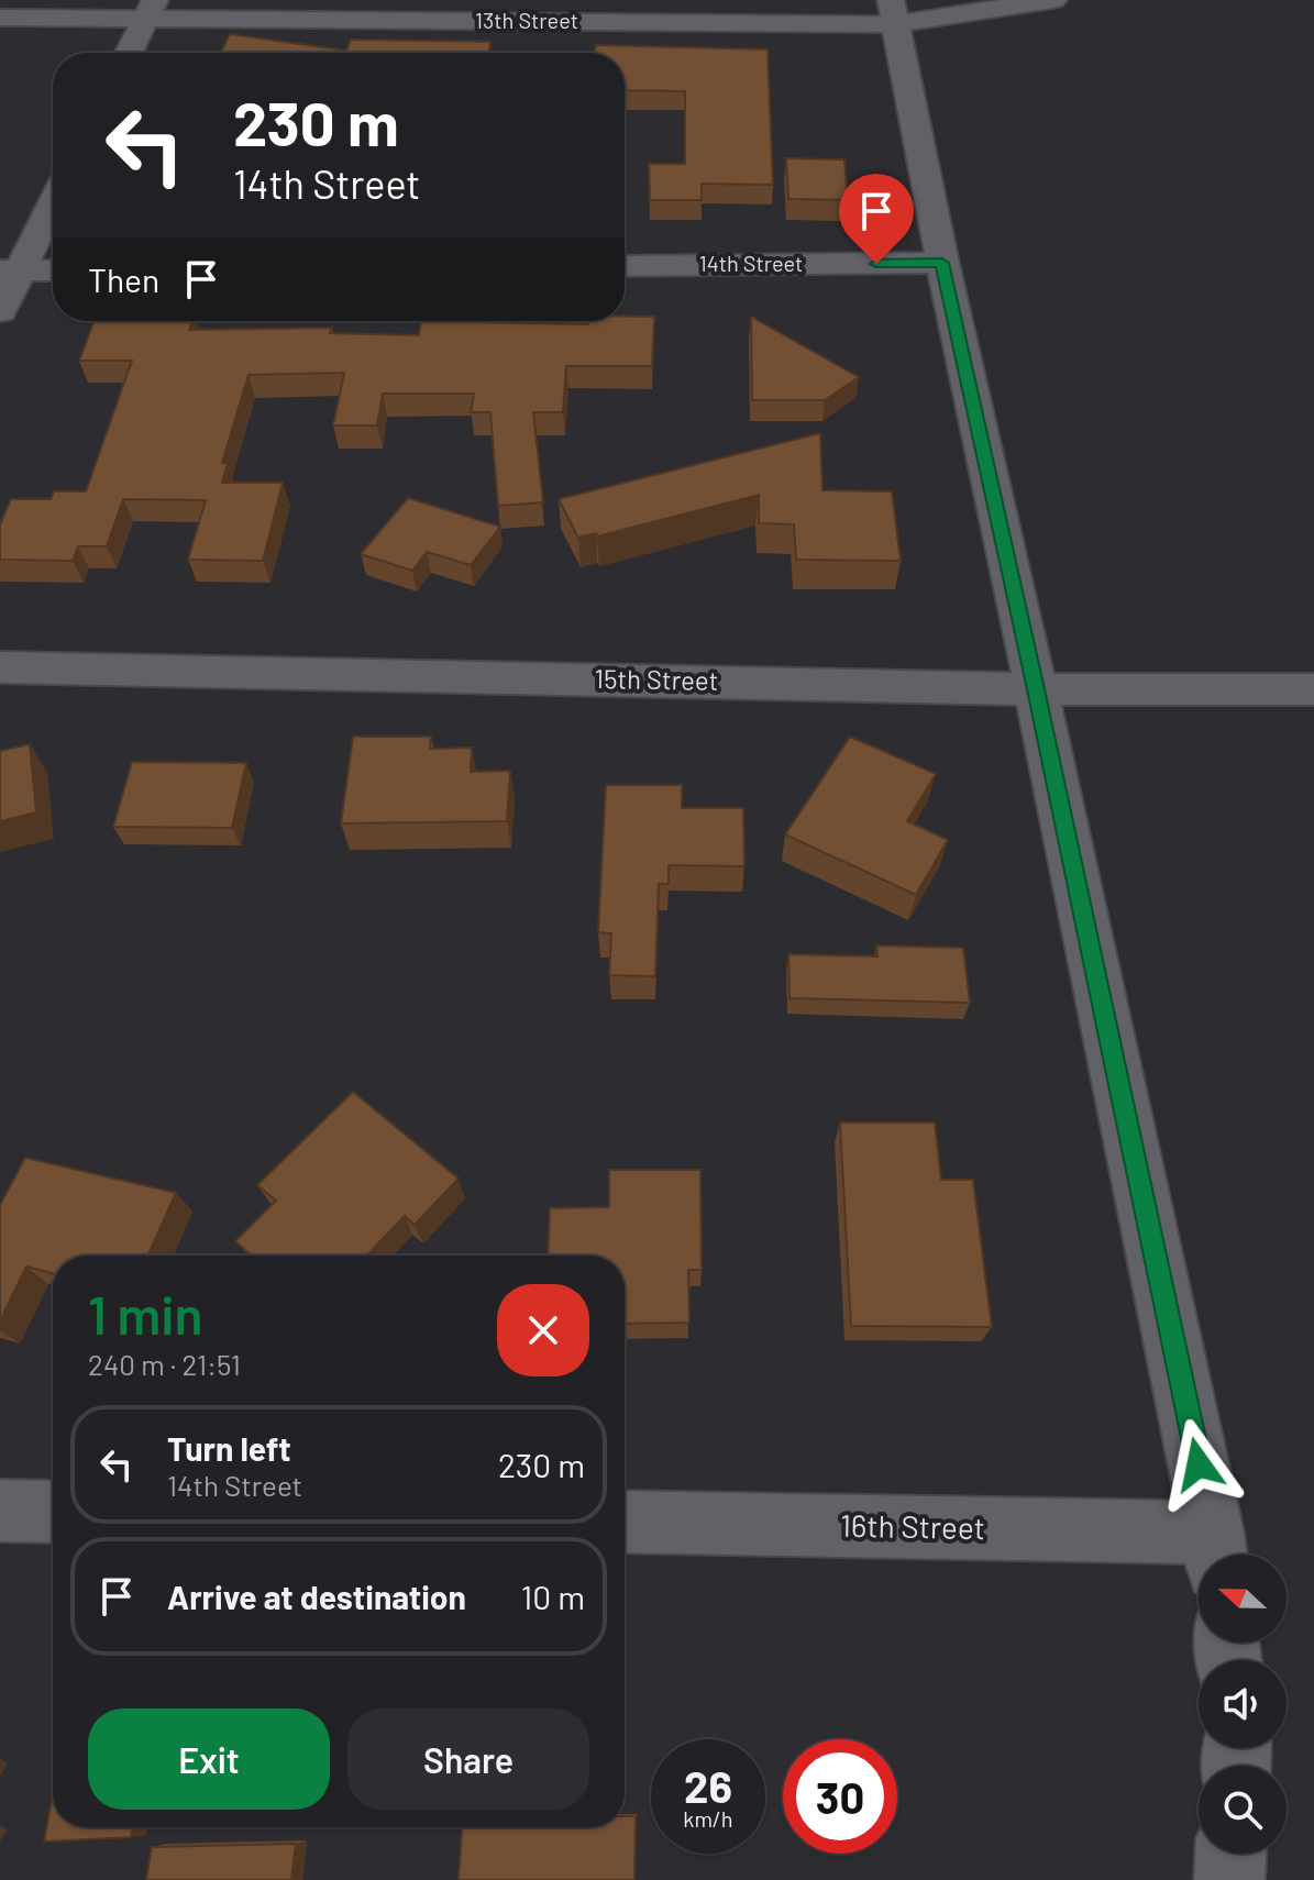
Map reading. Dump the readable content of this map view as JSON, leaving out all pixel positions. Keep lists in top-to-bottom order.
{
  "streets": {
    "street": [
      "13th Street",
      "14th Street",
      "15th Street",
      "16th Street"
    ]
  },
  "north": "left",
  "page": {
    "turn": ["230 m", "14th Street"],
    "then": "Then",
    "heading": ["1 min", "240 m · 21:51"],
    "list": [
      {
        "name": "Turn left",
        "note": "14th Street",
        "value": "230 m"
      },
      {
        "name": "Arrive at destination",
        "value": "10 m"
      }
    ],
    "buttons": ["Exit", "Share"],
    "speed": "26 km/h",
    "limit": "30"
  }
}
